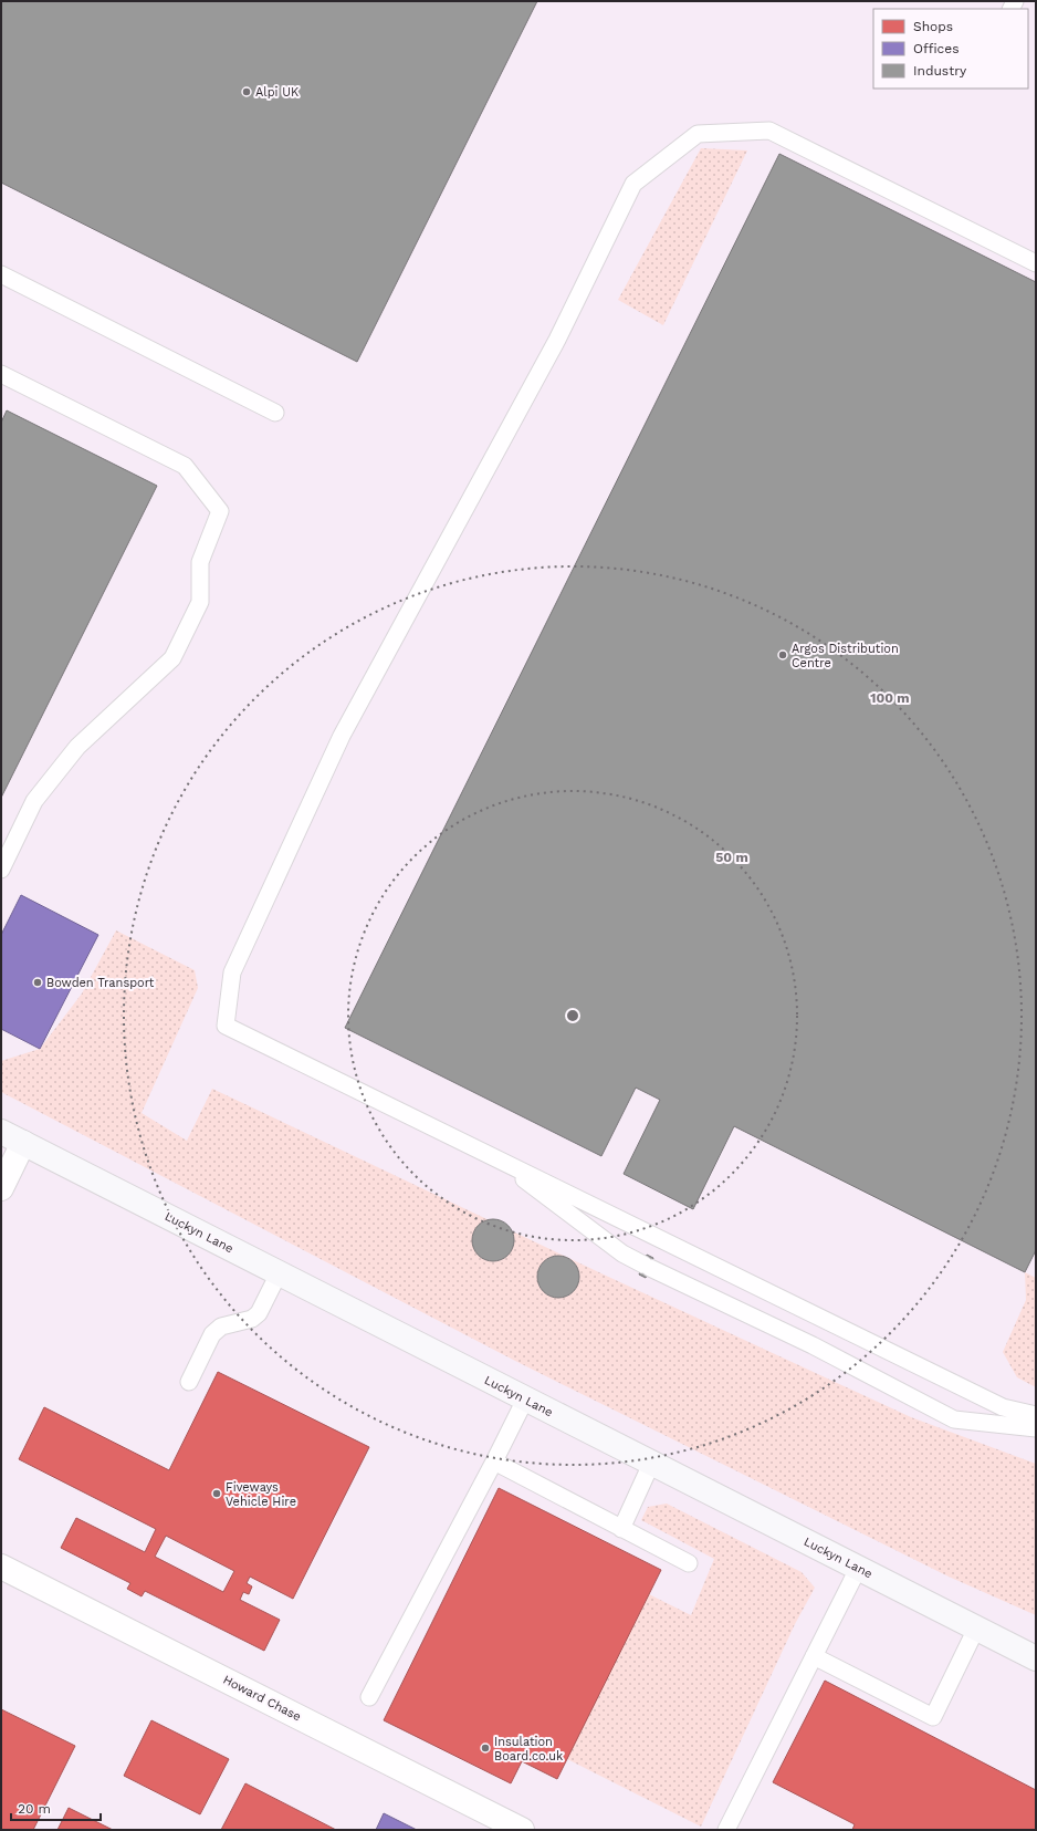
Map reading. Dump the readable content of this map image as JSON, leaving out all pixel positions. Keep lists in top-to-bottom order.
{
  "streets": {
    "street": ["Luckyn Lane", "Howard Chase"]
  },
  "places": [
    "Alpi UK",
    "Argos Distribution Centre",
    "Bowden Transport",
    "Fiveways Vehicle Hire",
    "Insulation Board.co.uk"
  ],
  "legend": ["Shops", "Offices", "Industry"],
  "scale_bar": "20 m",
  "rings": ["100 m", "50 m"]
}
